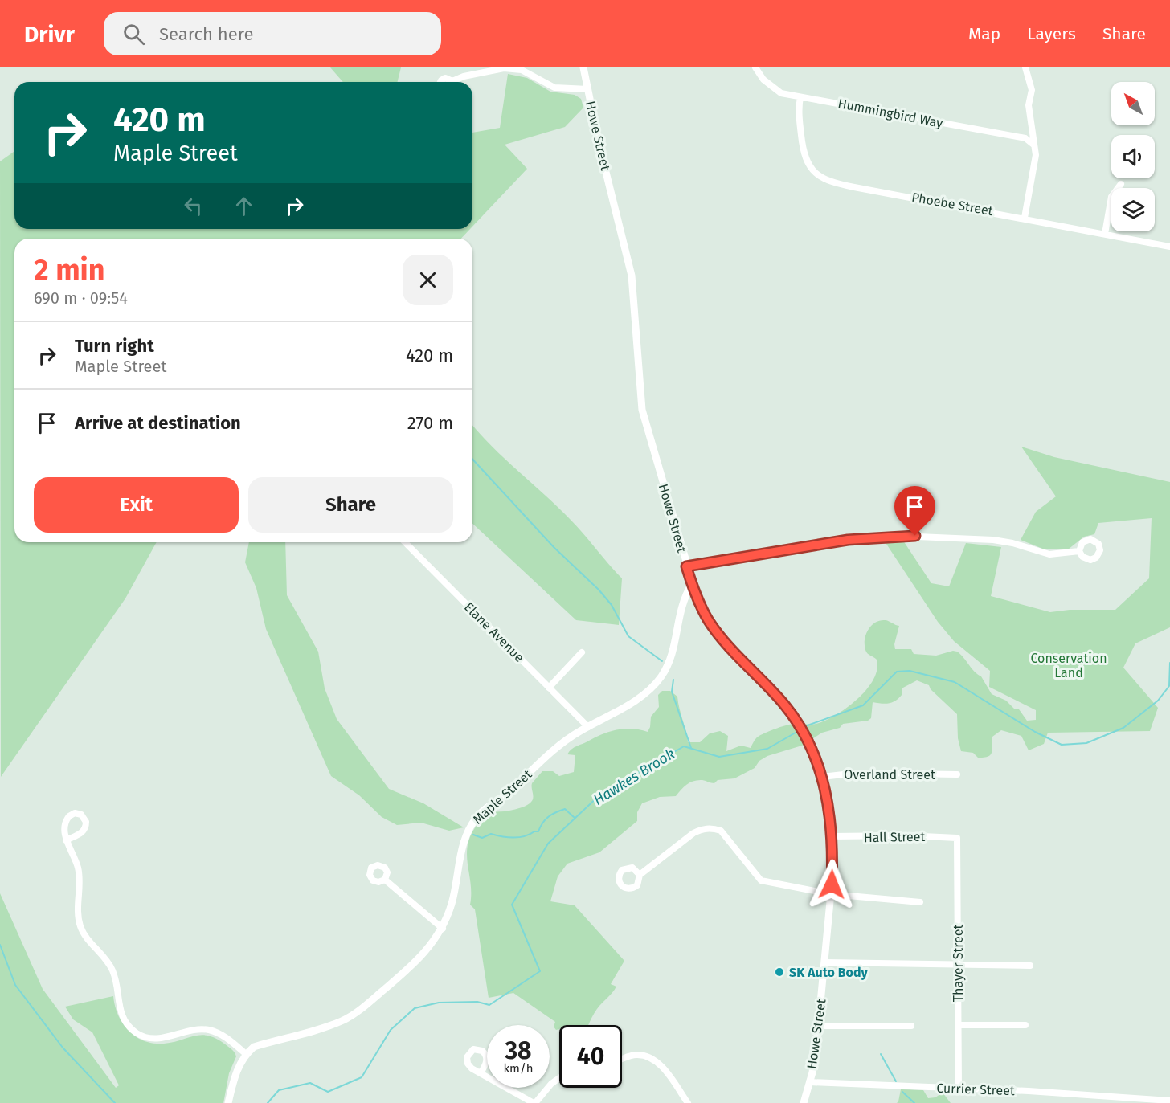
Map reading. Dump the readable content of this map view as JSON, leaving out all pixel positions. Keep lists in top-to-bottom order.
{
  "streets": {
    "street": [
      "Hummingbird Way",
      "Howe Street",
      "Phoebe Street",
      "Elane Avenue",
      "Overland Street",
      "Maple Street",
      "Hall Street",
      "Thayer Street",
      "Currier Street"
    ]
  },
  "crossings": [
    ["Hummingbird Way", "Phoebe Street"],
    ["Howe Street", "Overland Street"],
    ["Howe Street", "Maple Street"],
    ["Howe Street", "Hall Street"],
    ["Howe Street", "Currier Street"],
    ["Elane Avenue", "Maple Street"],
    ["Hall Street", "Thayer Street"],
    ["Thayer Street", "Currier Street"]
  ],
  "water": ["Hawkes Brook"],
  "parks": ["Conservation Land"],
  "places": ["SK Auto Body"],
  "north": "top left",
  "page": {
    "header": "Drivr",
    "search": "Search here",
    "nav": ["Map", "Layers", "Share"],
    "turn": ["420 m", "Maple Street"],
    "heading": ["2 min", "690 m · 09:54"],
    "list": [
      {
        "name": "Turn right",
        "note": "Maple Street",
        "value": "420 m"
      },
      {
        "name": "Arrive at destination",
        "value": "270 m"
      }
    ],
    "buttons": ["Exit", "Share"],
    "speed": "38 km/h",
    "limit": "40"
  }
}
